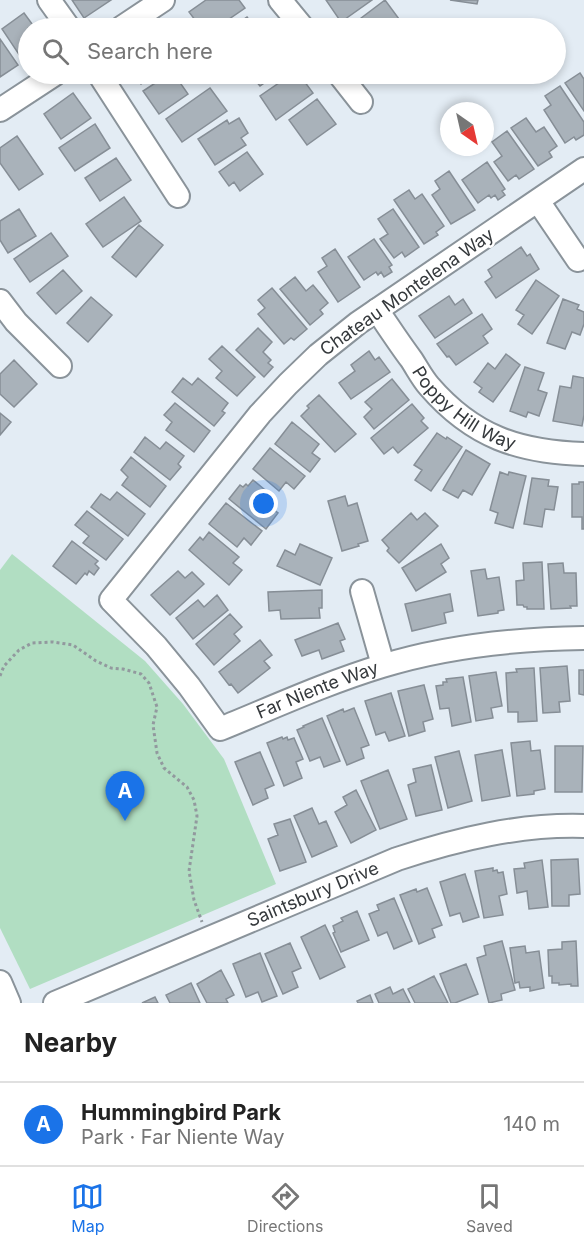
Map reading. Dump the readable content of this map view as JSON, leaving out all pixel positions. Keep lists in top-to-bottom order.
{
  "streets": {
    "street": [
      "Chateau Montelena Way",
      "Poppy Hill Way",
      "Far Niente Way",
      "Saintsbury Drive"
    ]
  },
  "crossings": [
    ["Chateau Montelena Way", "Poppy Hill Way"],
    ["Chateau Montelena Way", "Far Niente Way"]
  ],
  "north": "bottom right",
  "page": {
    "search": "Search here",
    "pins": "A",
    "heading": "Nearby",
    "list": [
      {
        "mark": "A",
        "name": "Hummingbird Park",
        "note": "Park · Far Niente Way",
        "value": "140 m"
      }
    ],
    "nav": ["Map", "Directions", "Saved"]
  }
}
